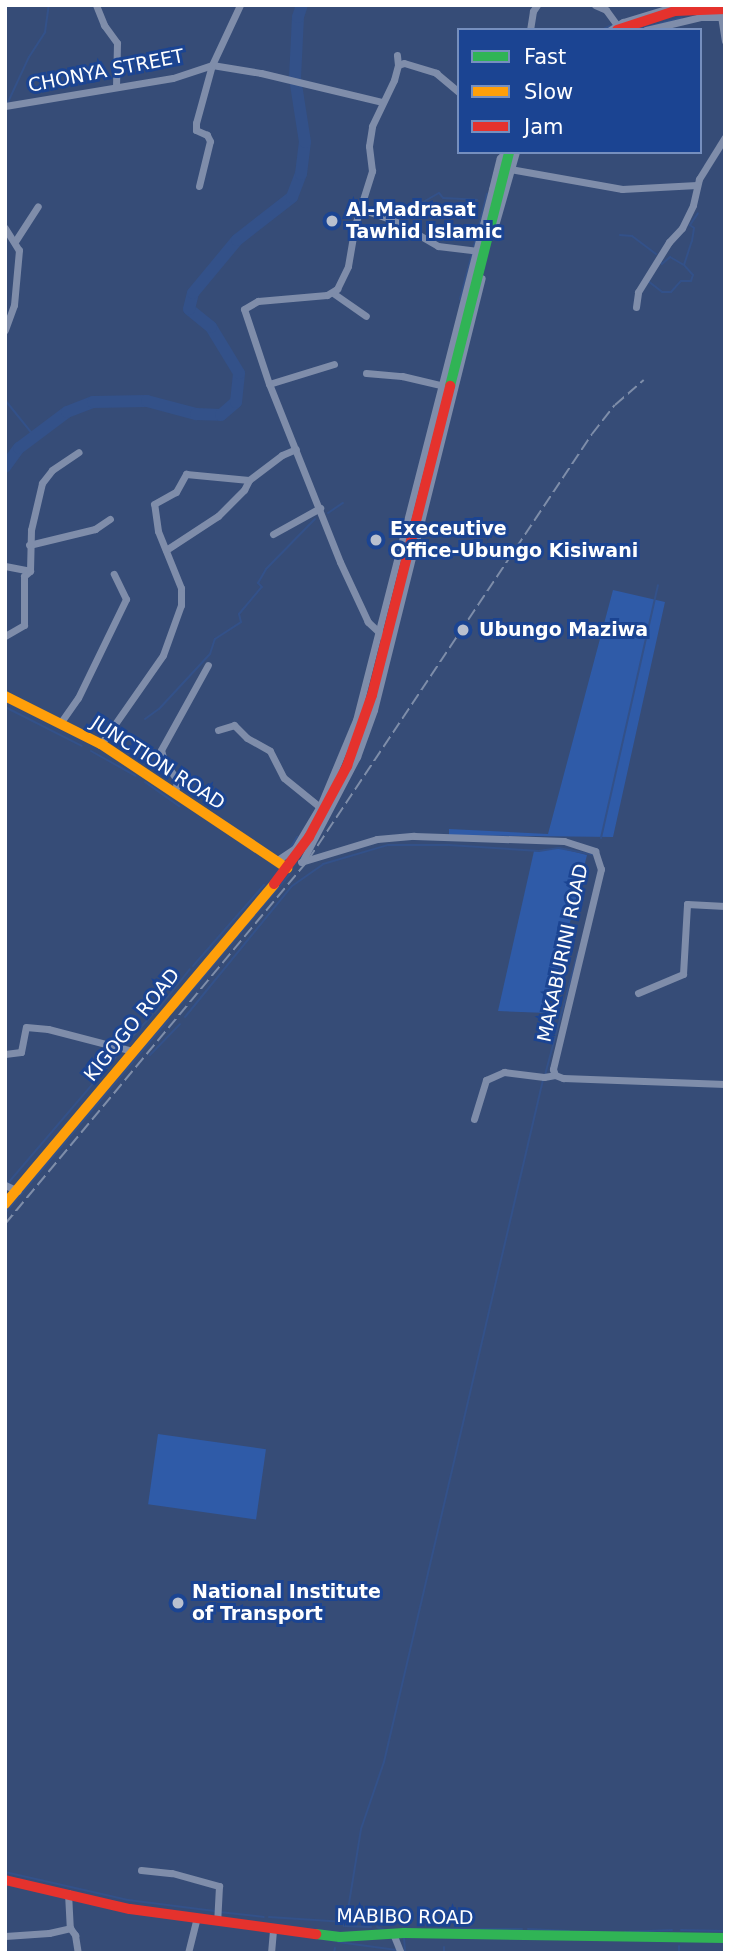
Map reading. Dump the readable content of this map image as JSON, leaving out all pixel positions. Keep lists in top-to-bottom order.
{
  "streets": {
    "main road": ["JUNCTION ROAD", "KIGOGO ROAD", "MABIBO ROAD"],
    "street": ["CHONYA STREET", "MAKABURINI ROAD"]
  },
  "crossings": [
    ["JUNCTION ROAD", "MAKABURINI ROAD"],
    ["JUNCTION ROAD", "KIGOGO ROAD"],
    ["MAKABURINI ROAD", "KIGOGO ROAD"]
  ],
  "places": [
    "Al-Madrasat Tawhid Islamic",
    "Execeutive Office-Ubungo Kisiwani",
    "Ubungo Maziwa",
    "National Institute of Transport"
  ],
  "legend": ["Fast", "Slow", "Jam"]
}
